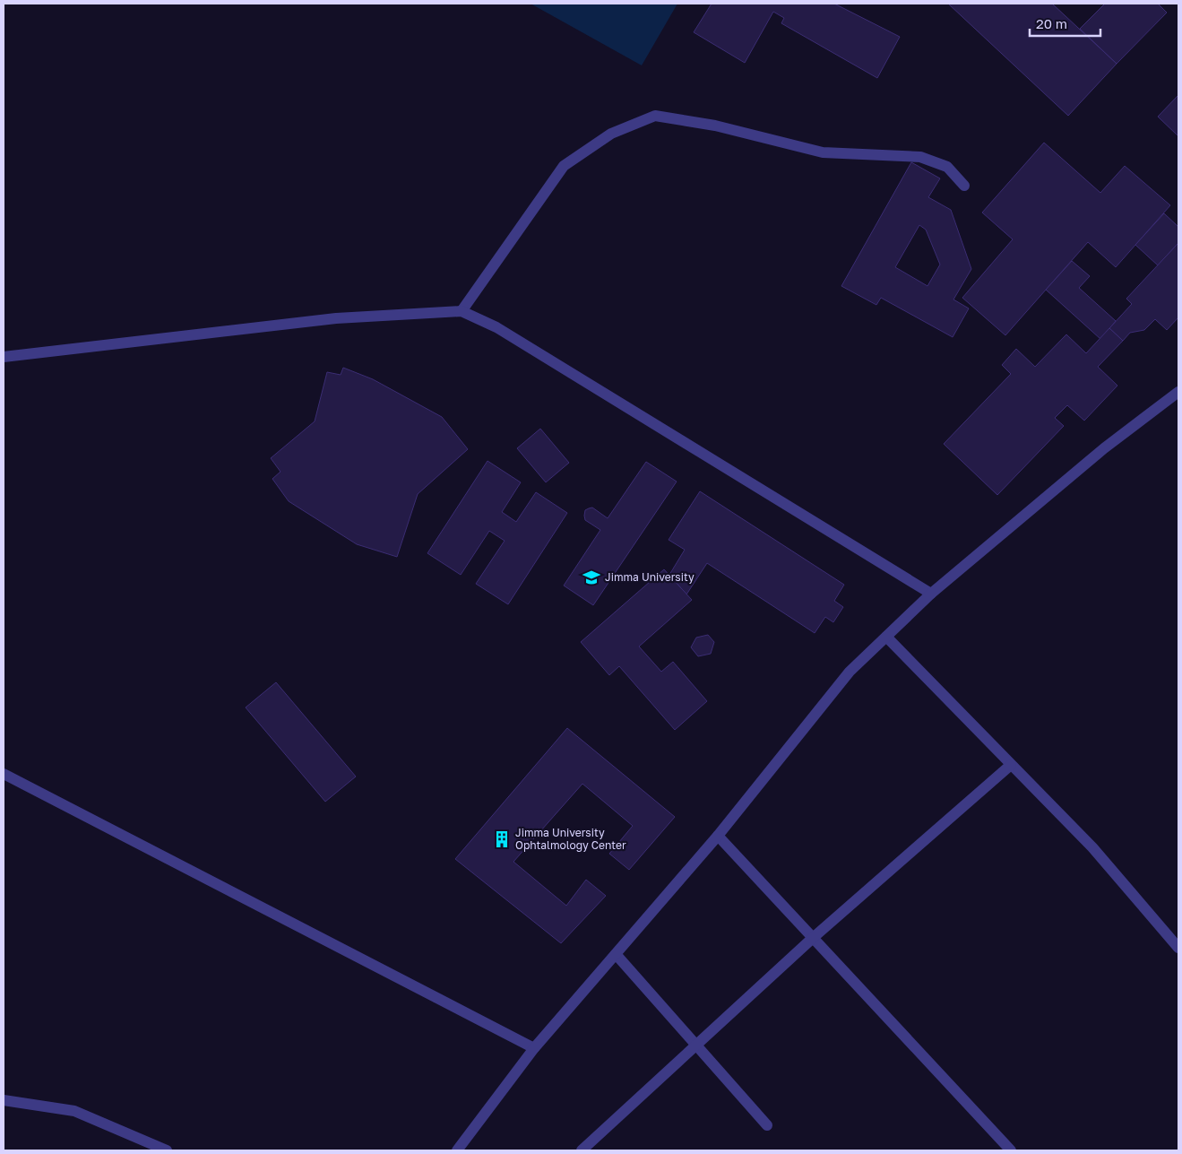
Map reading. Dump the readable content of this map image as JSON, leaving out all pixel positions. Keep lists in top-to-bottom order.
{
  "places": {
    "school or university": ["Jimma University"],
    "building": ["Jimma University Ophtalmology Center"]
  },
  "scale_bar": "20 m"
}
